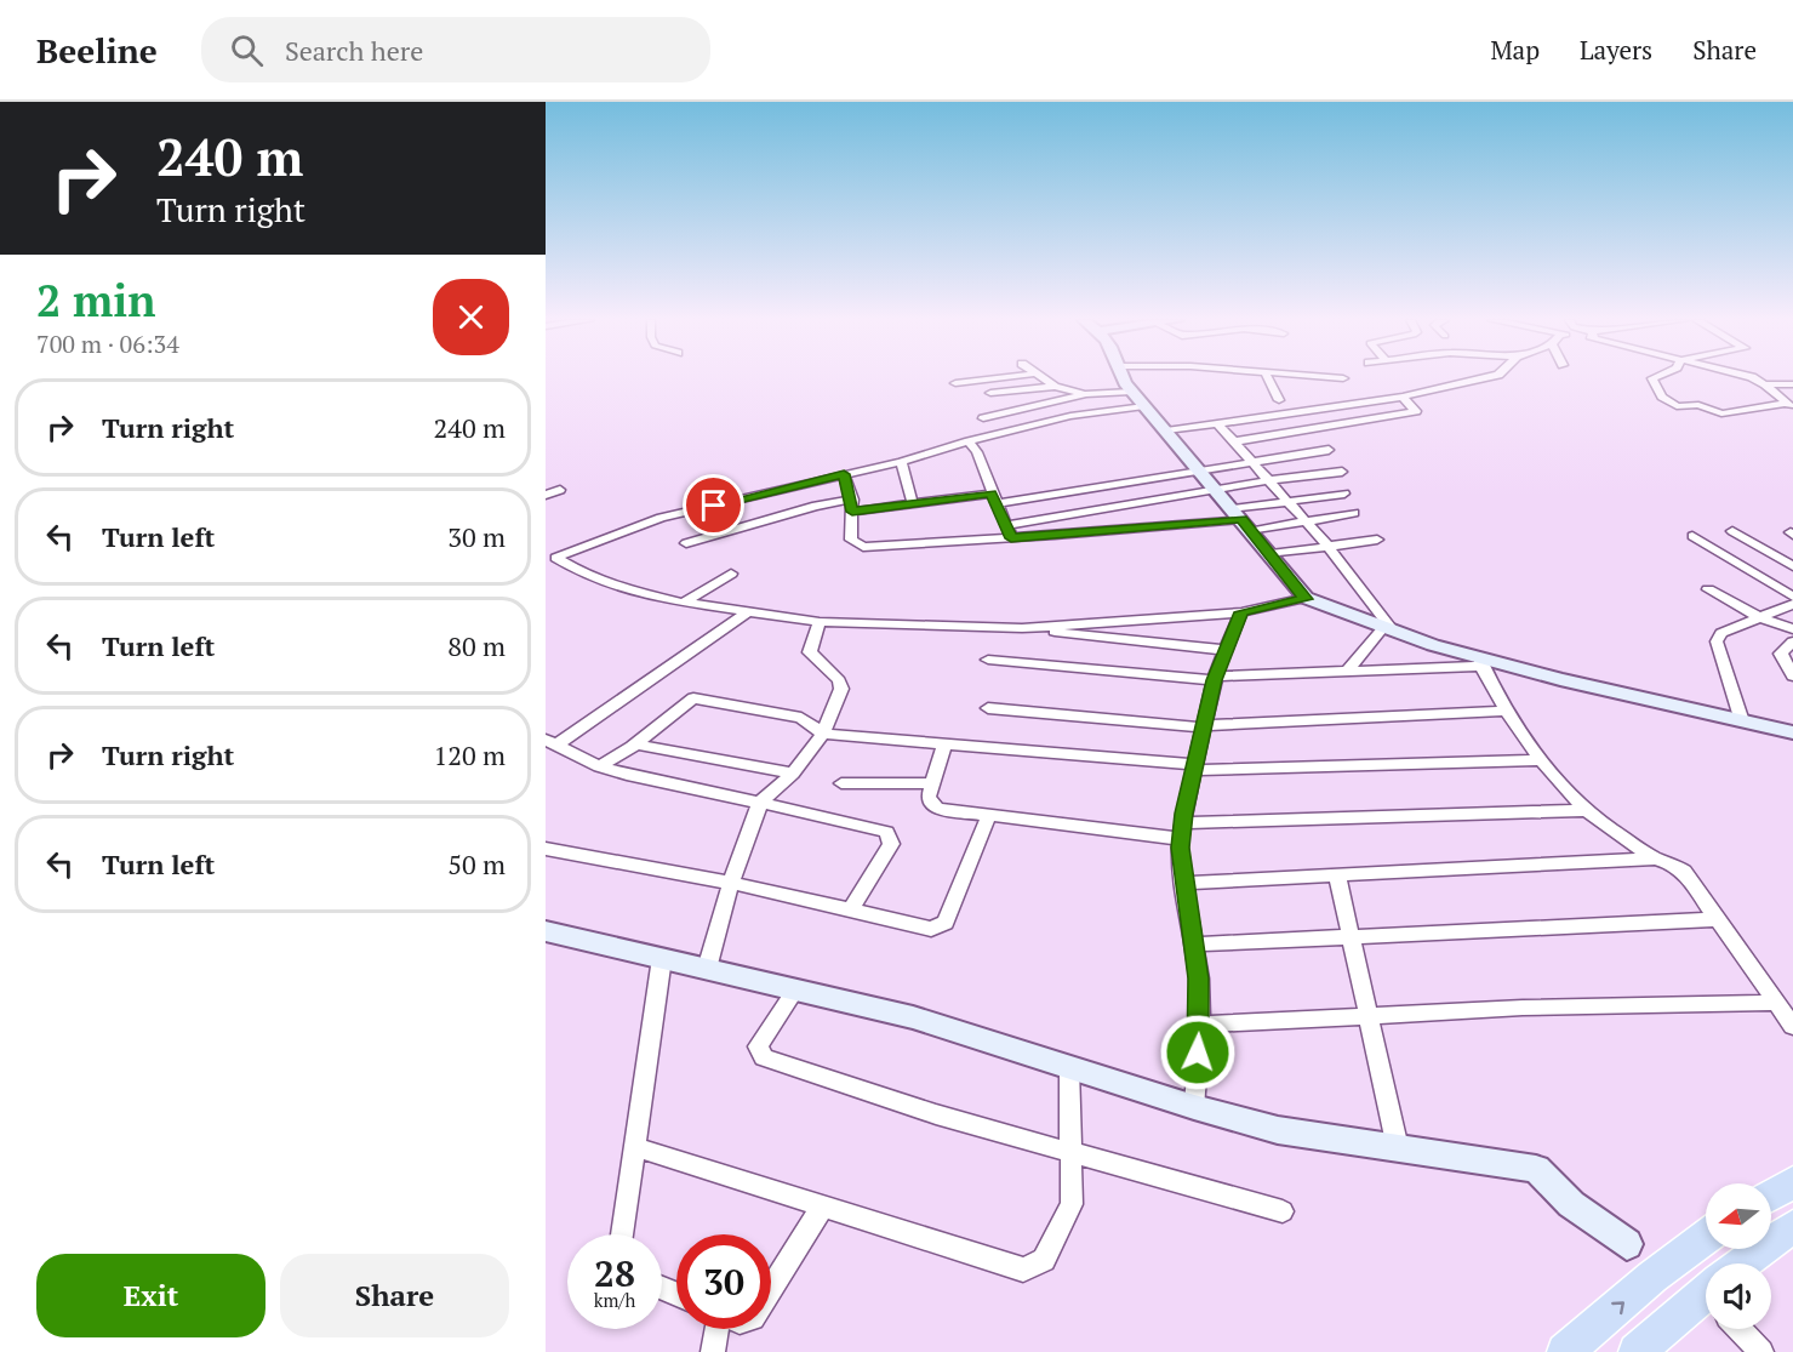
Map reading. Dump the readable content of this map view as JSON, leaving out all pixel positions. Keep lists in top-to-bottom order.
{
  "north": "left",
  "page": {
    "header": "Beeline",
    "search": "Search here",
    "nav": ["Map", "Layers", "Share"],
    "turn": ["240 m", "Turn right"],
    "heading": ["2 min", "700 m · 06:34"],
    "list": [
      {
        "name": "Turn right",
        "value": "240 m"
      },
      {
        "name": "Turn left",
        "value": "30 m"
      },
      {
        "name": "Turn left",
        "value": "80 m"
      },
      {
        "name": "Turn right",
        "value": "120 m"
      },
      {
        "name": "Turn left",
        "value": "50 m"
      }
    ],
    "speed": "28 km/h",
    "limit": "30",
    "buttons": ["Exit", "Share"]
  }
}
